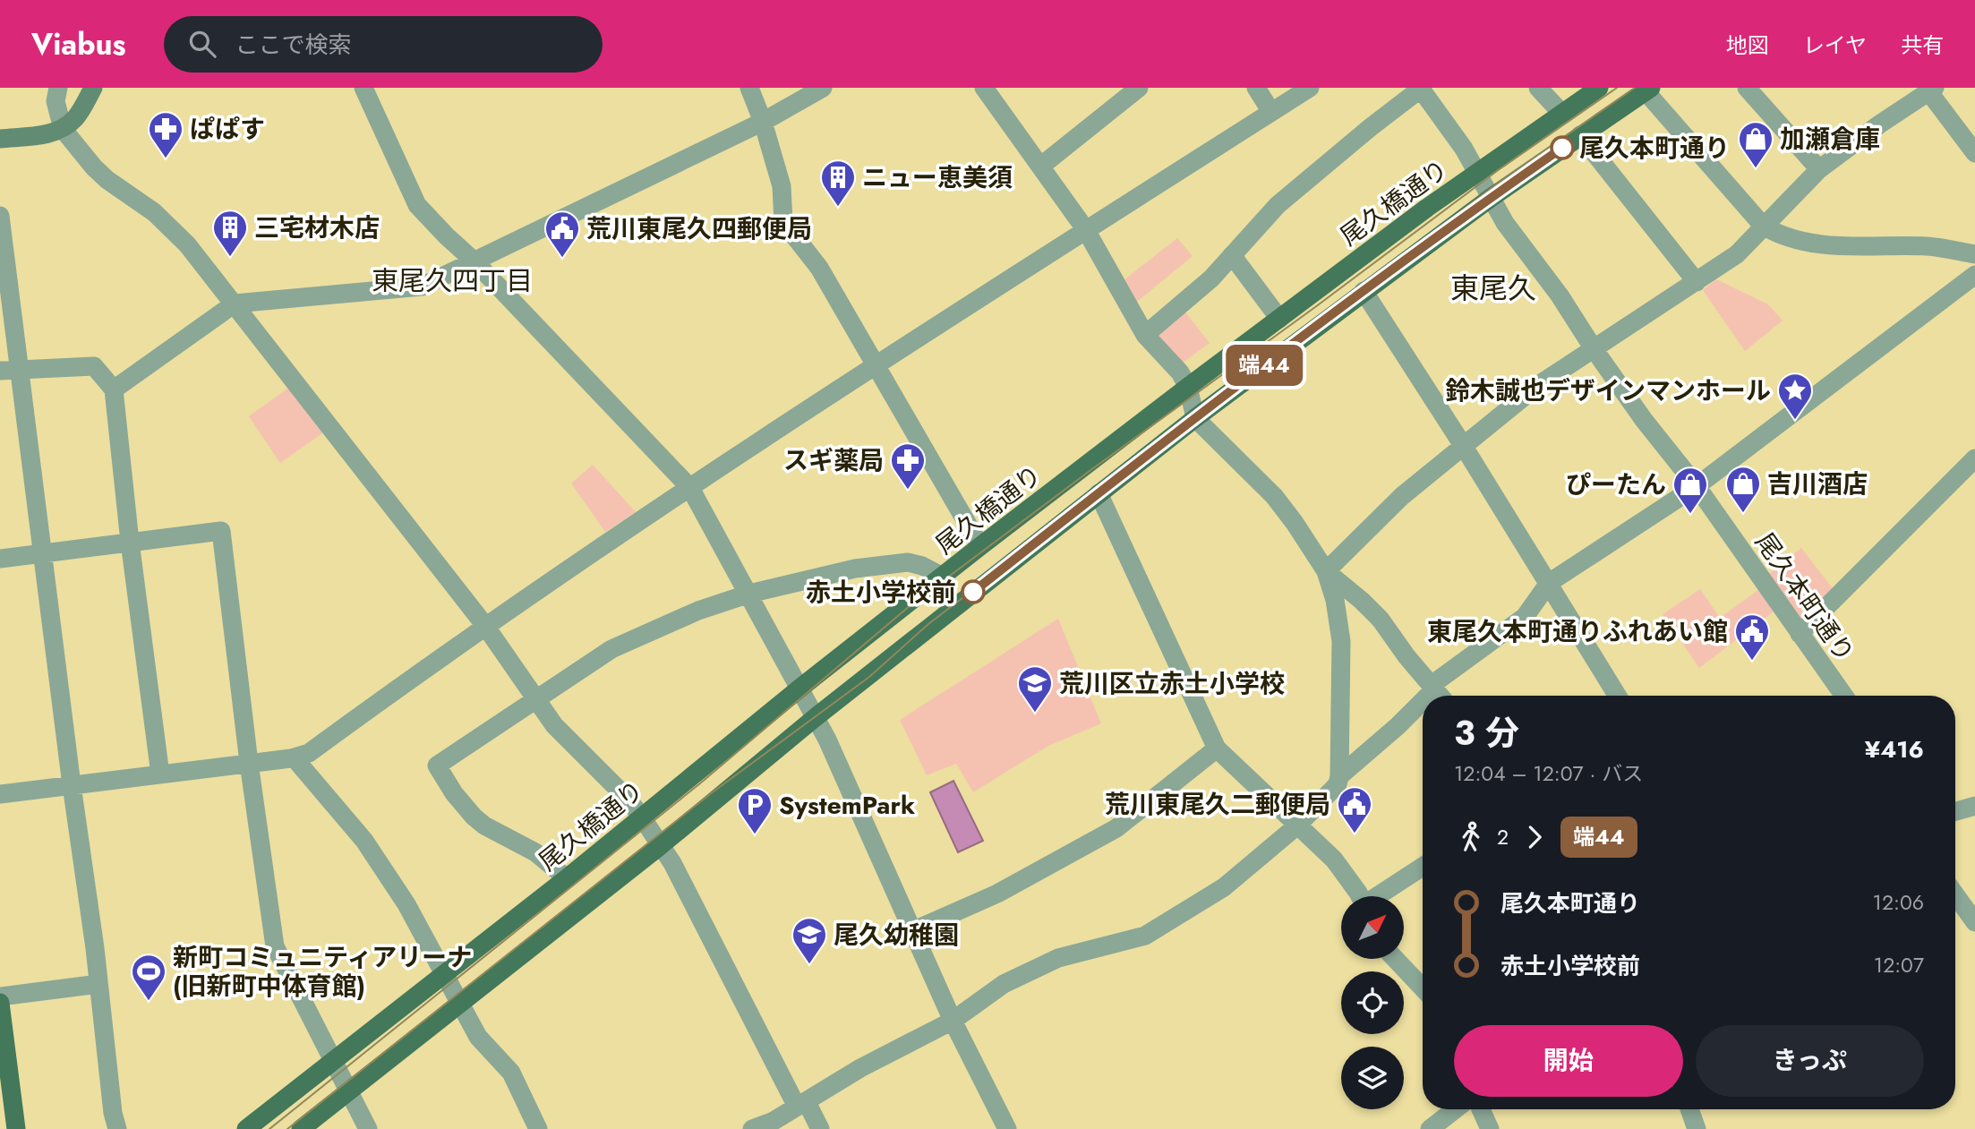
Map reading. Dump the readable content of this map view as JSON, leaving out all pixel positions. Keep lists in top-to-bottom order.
{
  "streets": {
    "main road": ["尾久橋通り"],
    "street": ["尾久本町通り"]
  },
  "crossings": [
    ["尾久橋通り", "尾久本町通り"]
  ],
  "districts": ["東尾久四丁目", "東尾久"],
  "places": {
    "other": ["尾久本町通り", "赤土小学校前"],
    "pharmacy": ["ぱぱす", "スギ薬局"],
    "shop": ["加瀬倉庫", "吉川酒店", "ぴーたん"],
    "building": ["ニュー恵美須", "三宅材木店"],
    "public building": ["荒川東尾久四郵便局", "東尾久本町通りふれあい館", "荒川東尾久二郵便局"],
    "place": ["鈴木誠也デザインマンホール"],
    "school or university": ["荒川区立赤土小学校", "尾久幼稚園"],
    "parking": ["SystemPark"],
    "sports": ["新町コミュニティアリーナ (旧新町中体育館)"]
  },
  "lines": ["bus line 端44"],
  "north": "top right",
  "page": {
    "header": "Viabus",
    "search": "ここで検索",
    "nav": ["地図", "レイヤ", "共有"],
    "on_map": "端44",
    "heading": ["3 分", "12:04 – 12:07 · バス", "¥416"],
    "legs": ["2", "端44"],
    "list": [
      {
        "name": "尾久本町通り",
        "value": "12:06"
      },
      {
        "name": "赤土小学校前",
        "value": "12:07"
      }
    ],
    "buttons": ["開始", "きっぷ"]
  }
}
